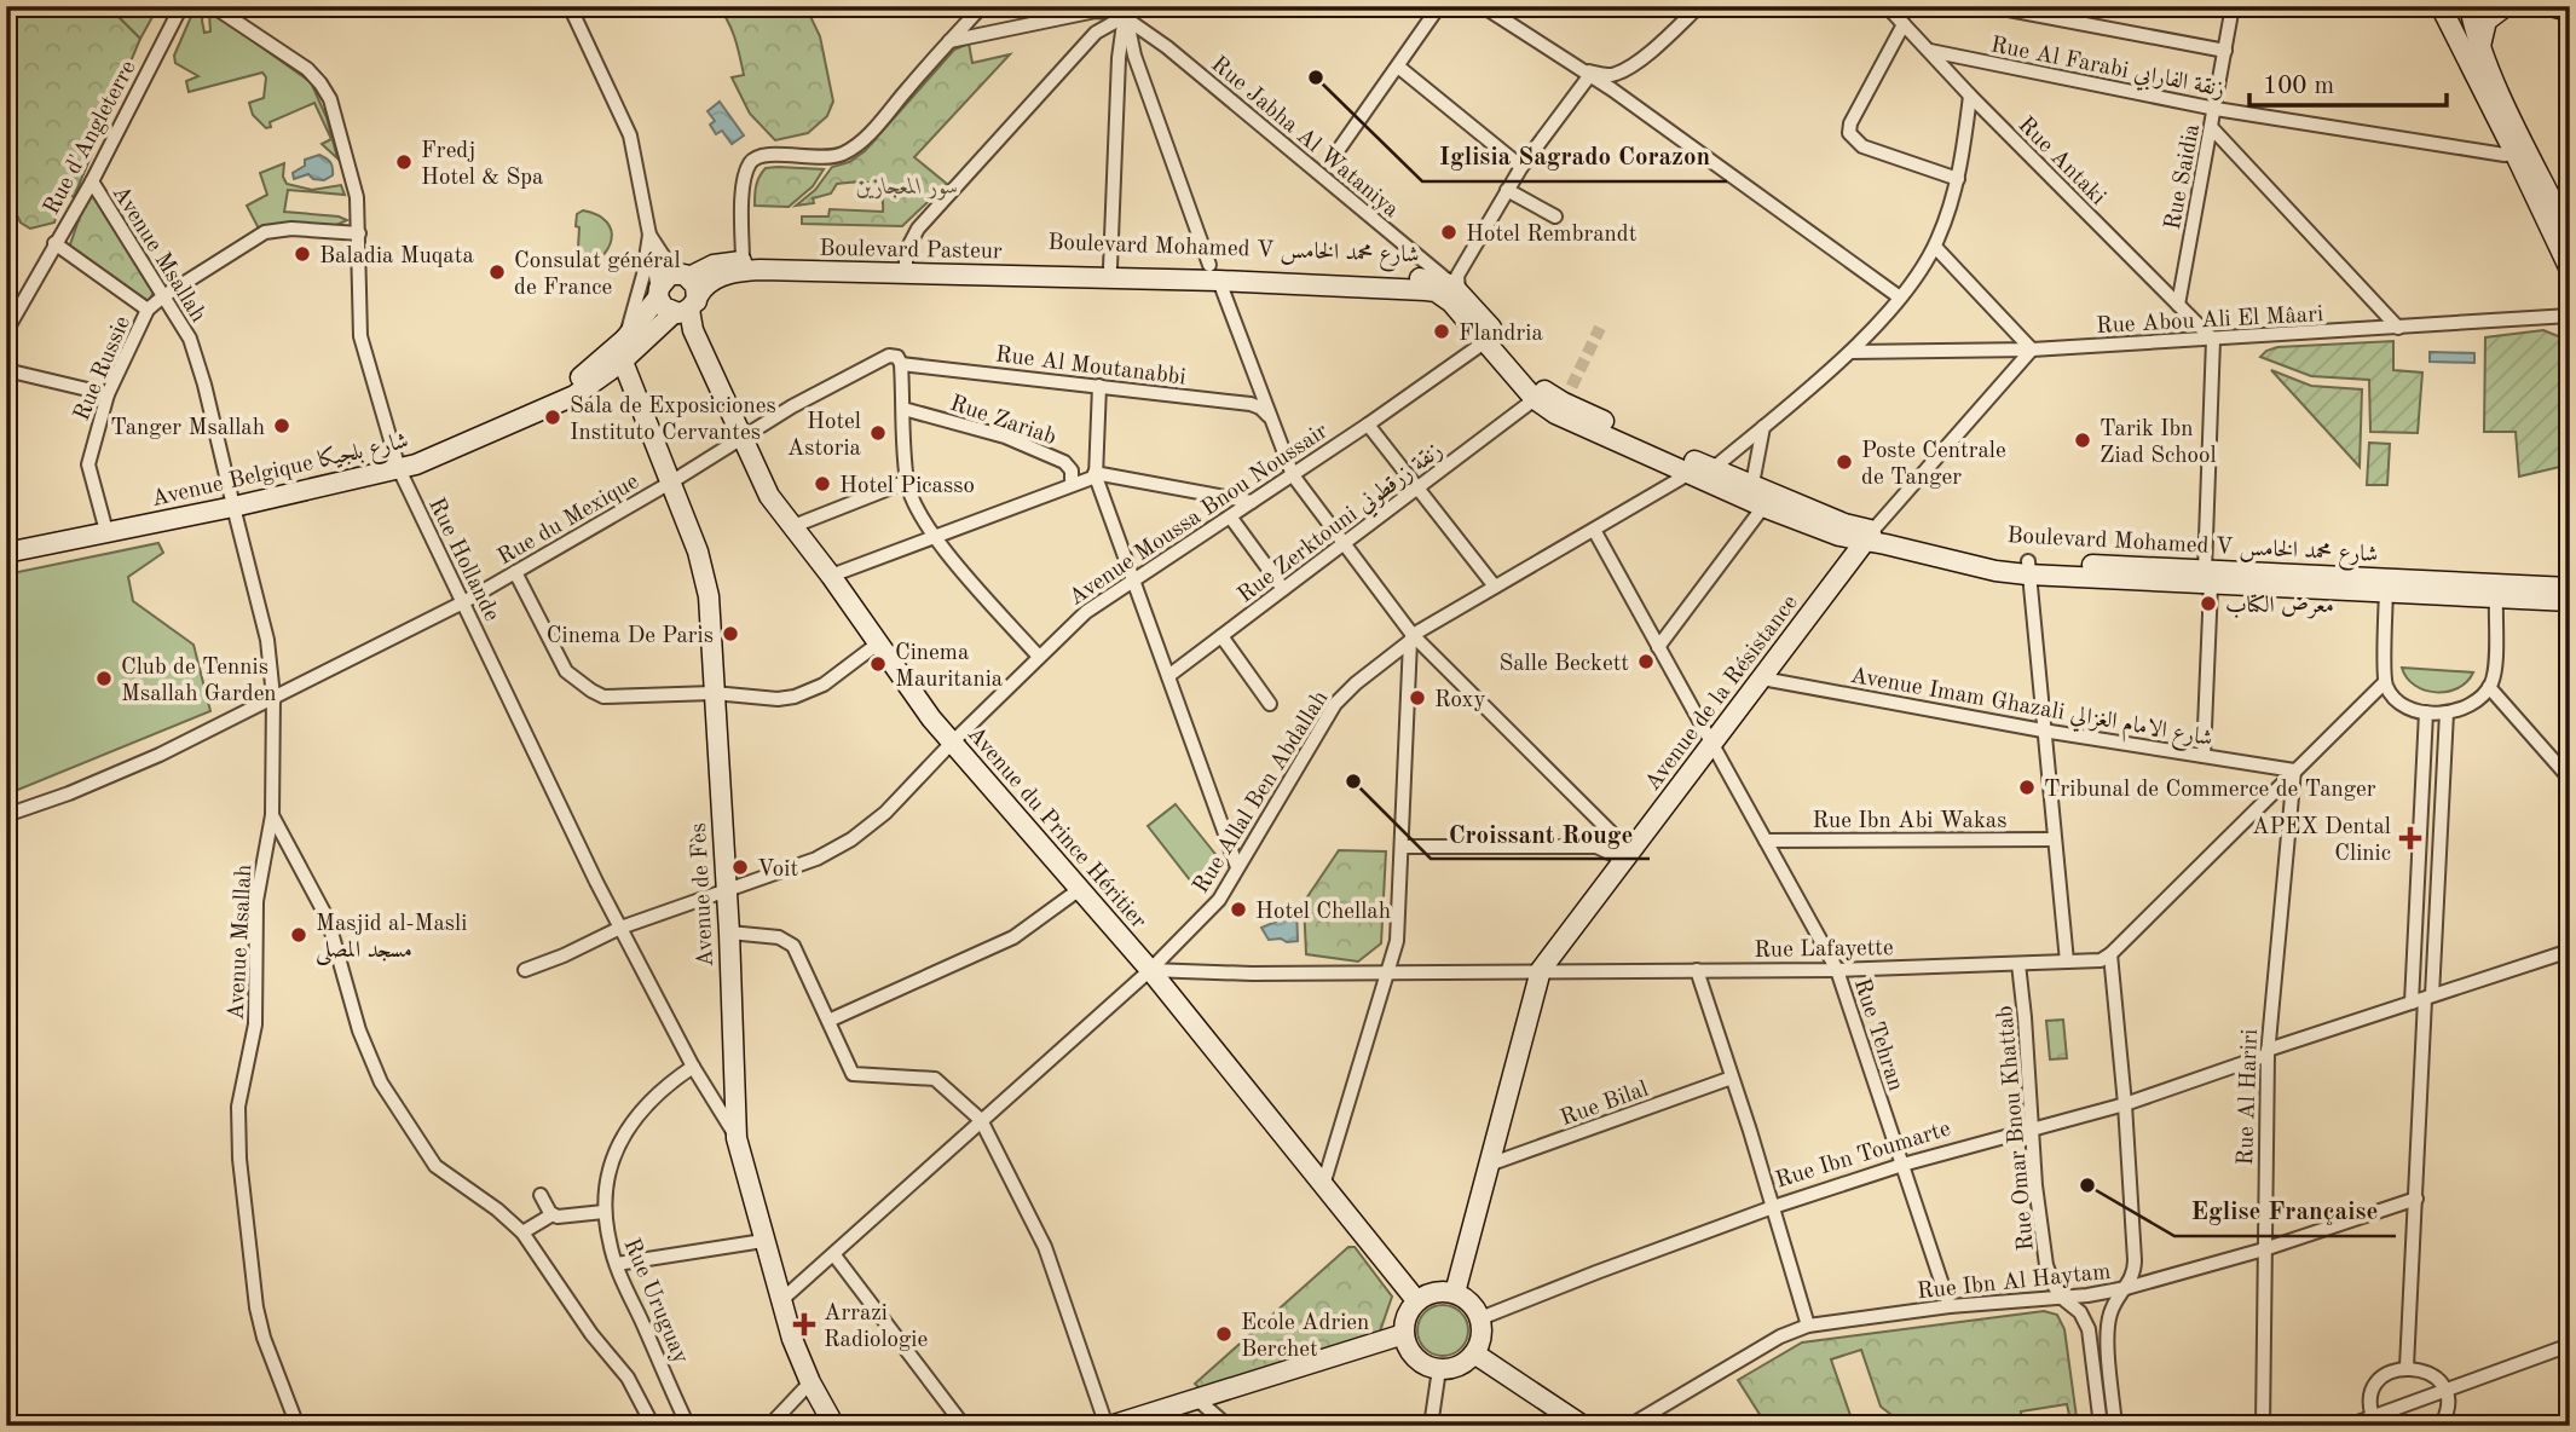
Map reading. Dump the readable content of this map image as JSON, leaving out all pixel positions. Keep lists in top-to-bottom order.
{
  "streets": {
    "main road": [
      "Boulevard Mohamed V شارع محمد الخامس",
      "Boulevard Pasteur",
      "Avenue Belgique شارع بلجيكا",
      "Avenue de la Résistance",
      "Avenue du Prince Héritier",
      "Avenue de Fès"
    ],
    "street": [
      "Rue Al Farabi زنقة الفارابي",
      "Rue Jabha Al Wataniya",
      "Rue d'Angleterre",
      "Rue Antaki",
      "Rue Saidia",
      "Avenue Msallah",
      "Rue Abou Ali El Mâari",
      "Rue Al Moutanabbi",
      "Rue Russie",
      "Rue Zariab",
      "Avenue Moussa Bnou Noussair",
      "Rue du Mexique",
      "Rue Zerktouni زنقة زرقطوني",
      "Rue Hollande",
      "Avenue Imam Ghazali شارع الامام الغزالي",
      "Rue Allal Ben Abdallah",
      "Rue Ibn Abi Wakas",
      "Rue Lafayette",
      "Rue Tehran",
      "Rue Al Hariri",
      "Rue Bilal",
      "Rue Omar Bnou Khattab",
      "Rue Ibn Toumarte",
      "Rue Ibn Al Haytam",
      "Rue Uruguay"
    ]
  },
  "crossings": [
    ["Rue Al Farabi زنقة الفارابي", "Rue Antaki"],
    ["Rue Al Farabi زنقة الفارابي", "Rue Saidia"],
    ["Rue Jabha Al Wataniya", "Boulevard Mohamed V شارع محمد الخامس"],
    ["Rue d'Angleterre", "Avenue Msallah"],
    ["Rue Antaki", "Rue Saidia"],
    ["Rue Antaki", "Rue Abou Ali El Mâari"],
    ["Rue Antaki", "Rue Allal Ben Abdallah"],
    ["Boulevard Mohamed V شارع محمد الخامس", "Boulevard Pasteur"],
    ["Boulevard Mohamed V شارع محمد الخامس", "Avenue Moussa Bnou Noussair"],
    ["Boulevard Mohamed V شارع محمد الخامس", "Rue Zerktouni زنقة زرقطوني"],
    ["Boulevard Mohamed V شارع محمد الخامس", "Avenue de la Résistance"],
    ["Boulevard Mohamed V شارع محمد الخامس", "Rue Allal Ben Abdallah"],
    ["Boulevard Pasteur", "Avenue Belgique شارع بلجيكا"],
    ["Boulevard Pasteur", "Avenue Moussa Bnou Noussair"],
    ["Boulevard Pasteur", "Avenue du Prince Héritier"],
    ["Avenue Msallah", "Rue Russie"],
    ["Avenue Msallah", "Avenue Belgique شارع بلجيكا"],
    ["Avenue Msallah", "Rue du Mexique"],
    ["Rue Abou Ali El Mâari", "Avenue de la Résistance"],
    ["Rue Abou Ali El Mâari", "Rue Allal Ben Abdallah"],
    ["Rue Al Moutanabbi", "Rue du Mexique"],
    ["Rue Russie", "Avenue Belgique شارع بلجيكا"],
    ["Rue Russie", "Rue Hollande"],
    ["Avenue Belgique شارع بلجيكا", "Rue Hollande"],
    ["Avenue Belgique شارع بلجيكا", "Avenue du Prince Héritier"],
    ["Avenue Belgique شارع بلجيكا", "Avenue de Fès"],
    ["Avenue Moussa Bnou Noussair", "Rue Hollande"],
    ["Avenue Moussa Bnou Noussair", "Avenue du Prince Héritier"],
    ["Avenue Moussa Bnou Noussair", "Avenue de Fès"],
    ["Rue du Mexique", "Rue Hollande"],
    ["Rue du Mexique", "Avenue du Prince Héritier"],
    ["Rue du Mexique", "Avenue de Fès"],
    ["Rue Hollande", "Avenue de Fès"],
    ["Rue Hollande", "Rue Uruguay"],
    ["Avenue de la Résistance", "Avenue Imam Ghazali شارع الامام الغزالي"],
    ["Avenue de la Résistance", "Avenue du Prince Héritier"],
    ["Avenue de la Résistance", "Rue Lafayette"],
    ["Avenue de la Résistance", "Rue Tehran"],
    ["Avenue de la Résistance", "Rue Bilal"],
    ["Avenue de la Résistance", "Rue Ibn Toumarte"],
    ["Avenue Imam Ghazali شارع الامام الغزالي", "Rue Al Hariri"],
    ["Rue Allal Ben Abdallah", "Avenue du Prince Héritier"],
    ["Rue Allal Ben Abdallah", "Avenue de Fès"],
    ["Rue Allal Ben Abdallah", "Rue Lafayette"],
    ["Rue Allal Ben Abdallah", "Rue Tehran"],
    ["Rue Ibn Abi Wakas", "Rue Tehran"],
    ["Avenue du Prince Héritier", "Rue Lafayette"],
    ["Avenue du Prince Héritier", "Rue Ibn Toumarte"],
    ["Rue Lafayette", "Rue Tehran"],
    ["Rue Lafayette", "Rue Omar Bnou Khattab"],
    ["Rue Tehran", "Rue Ibn Toumarte"],
    ["Rue Tehran", "Rue Ibn Al Haytam"],
    ["Rue Al Hariri", "Rue Ibn Toumarte"],
    ["Rue Al Hariri", "Rue Ibn Al Haytam"],
    ["Rue Omar Bnou Khattab", "Rue Ibn Toumarte"],
    ["Rue Omar Bnou Khattab", "Rue Ibn Al Haytam"]
  ],
  "parks": ["سور المعجازين"],
  "places": {
    "other": [
      "Iglisia Sagrado Corazon",
      "Fredj Hotel & Spa",
      "Hotel Rembrandt",
      "Baladia Muqata",
      "Consulat général de France",
      "Flandria",
      "Sala de Exposiciones Instituto Cervantes",
      "Tanger Msallah",
      "Hotel Astoria",
      "Tarik Ibn Ziad School",
      "Poste Centrale de Tanger",
      "Hotel Picasso",
      "معرض الكتاب",
      "Cinema De Paris",
      "Salle Beckett",
      "Cinema Mauritania",
      "Club de Tennis Msallah Garden",
      "Roxy",
      "Croissant Rouge",
      "Tribunal de Commerce de Tanger",
      "Voit",
      "Hotel Chellah",
      "Masjid al-Masli مسجد المصلى",
      "Eglise Française",
      "Ecole Adrien Berchet"
    ],
    "health": ["APEX Dental Clinic", "Arrazi Radiologie"]
  },
  "scale_bar": "100 m"
}
